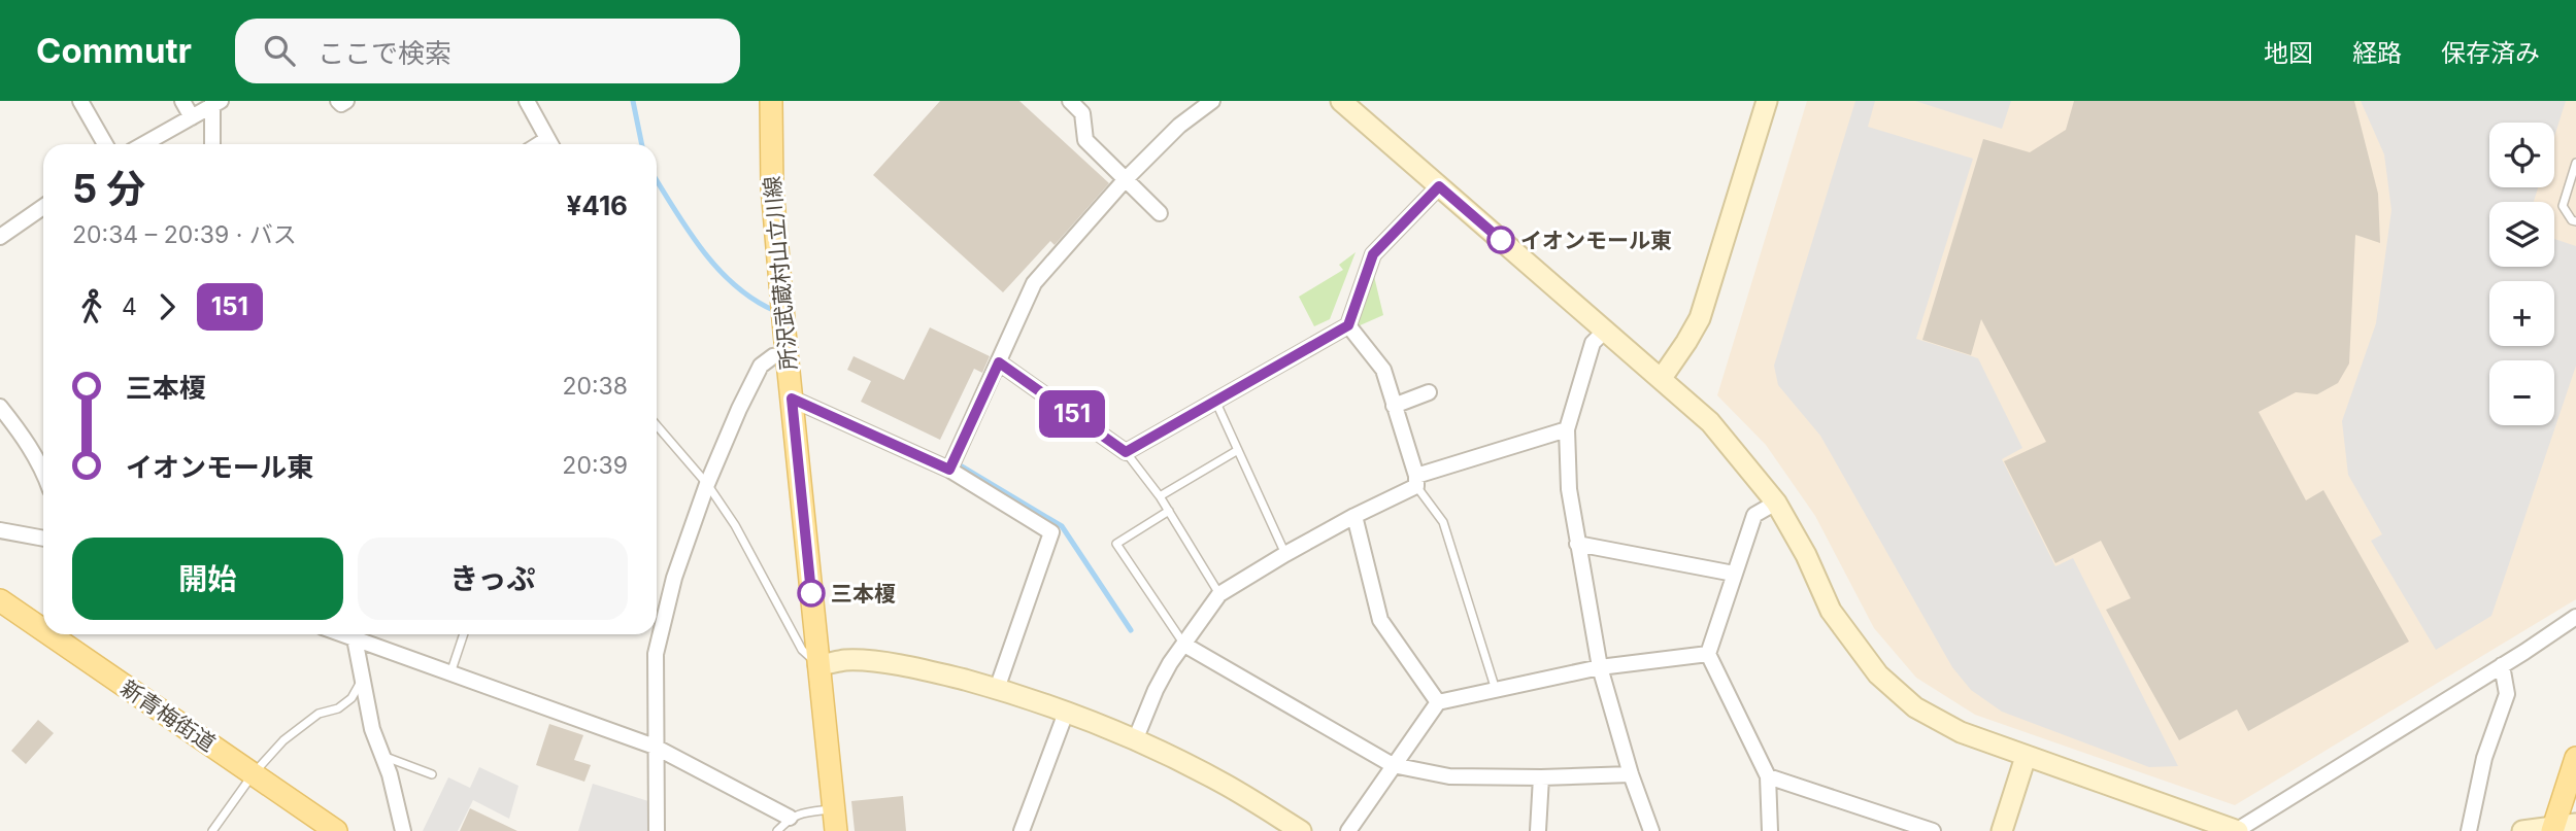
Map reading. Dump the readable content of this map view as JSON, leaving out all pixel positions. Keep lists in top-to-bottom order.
{
  "streets": {
    "main road": ["所沢武蔵村山立川線", "新青梅街道"]
  },
  "places": ["イオンモール東", "三本榎"],
  "lines": ["bus line 151"],
  "page": {
    "header": "Commutr",
    "search": "ここで検索",
    "nav": ["地図", "経路", "保存済み"],
    "on_map": "151",
    "map_buttons": ["+", "−"],
    "heading": ["5 分", "20:34 – 20:39 · バス", "¥416"],
    "legs": ["4", "151"],
    "list": [
      {
        "name": "三本榎",
        "value": "20:38"
      },
      {
        "name": "イオンモール東",
        "value": "20:39"
      }
    ],
    "buttons": ["開始", "きっぷ"]
  }
}
